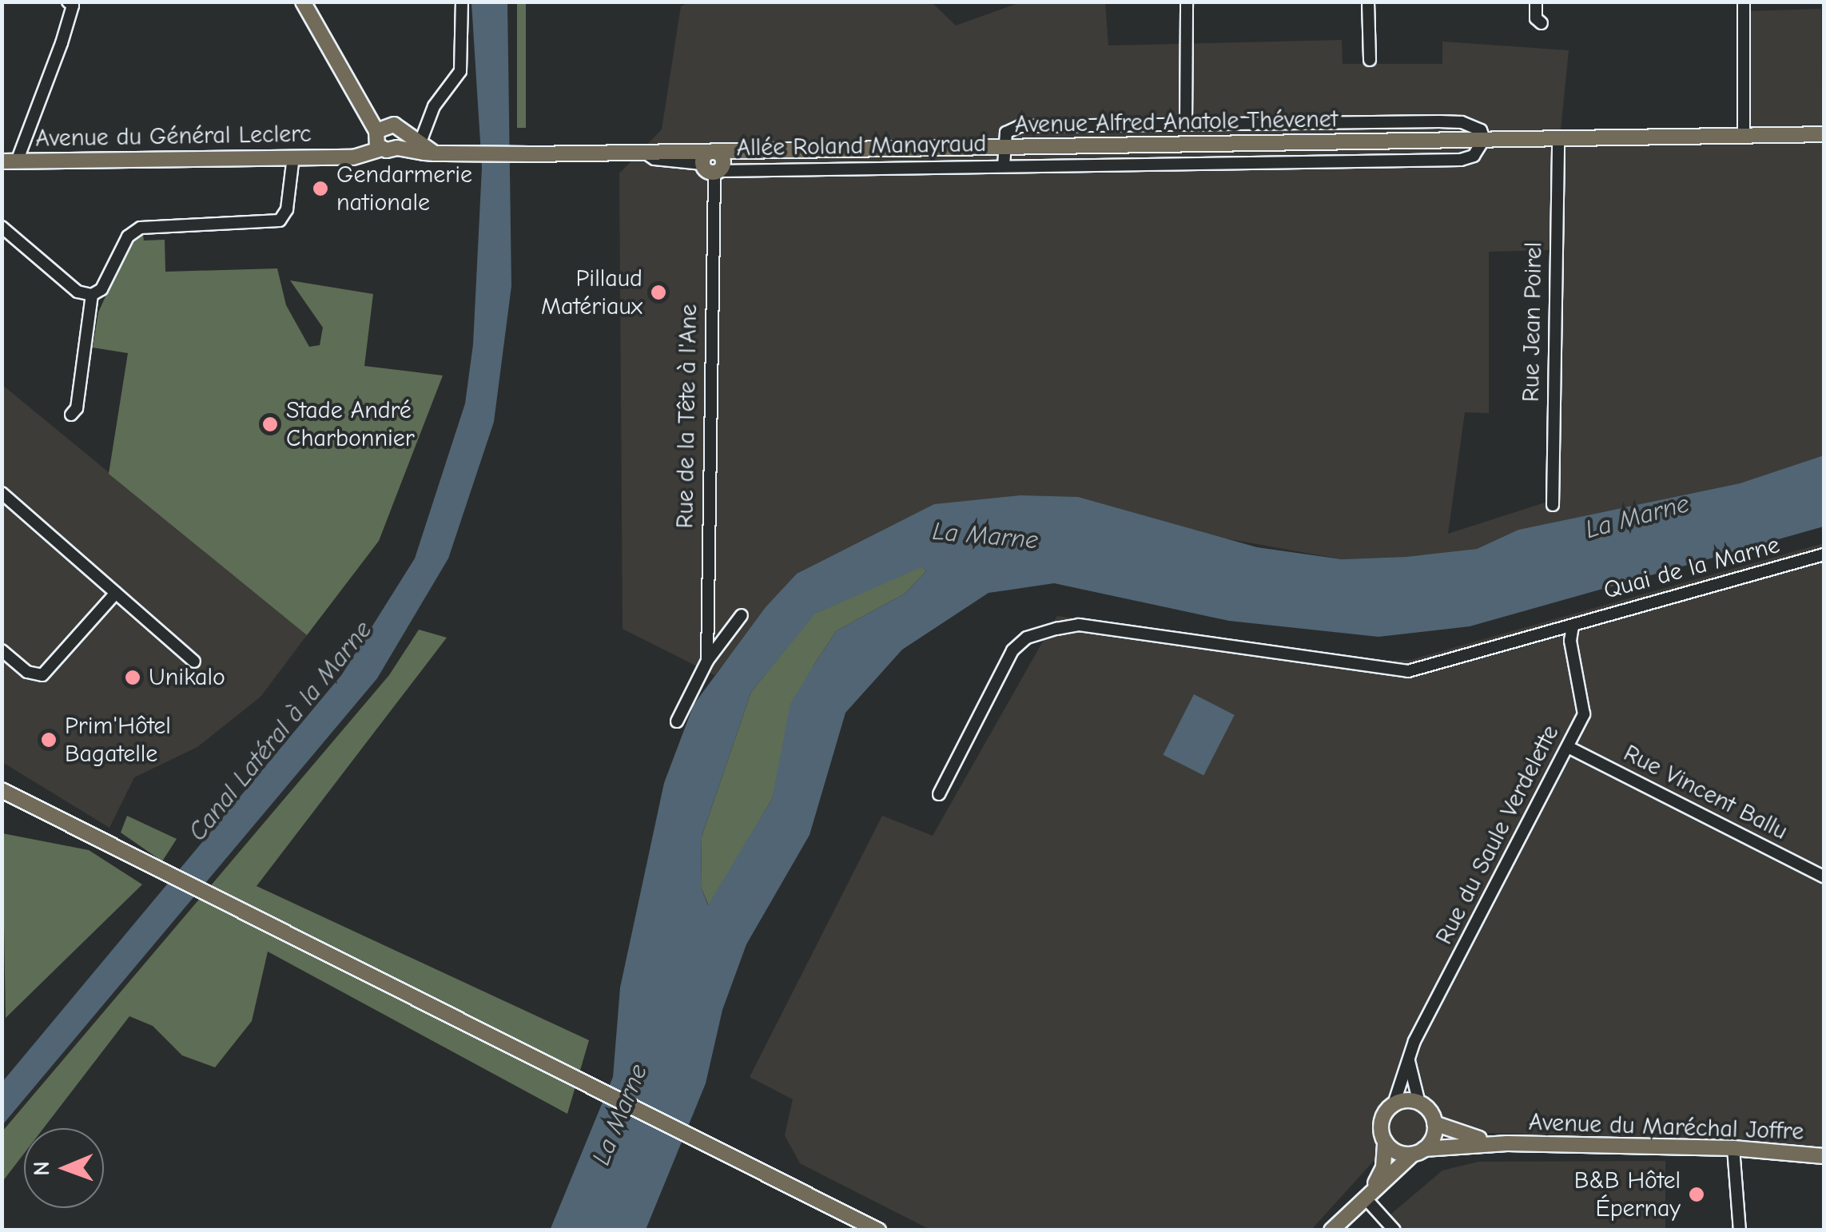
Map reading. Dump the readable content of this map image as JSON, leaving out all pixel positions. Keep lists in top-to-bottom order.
{
  "streets": {
    "main road": ["Avenue Alfred Anatole Thévenet", "Avenue du Général Leclerc", "Avenue du Maréchal Joffre"],
    "street": [
      "Allée Roland Manayraud",
      "Rue Jean Poirel",
      "Rue de la Tête à l'Ane",
      "Quai de la Marne",
      "Rue Vincent Ballu",
      "Rue du Saule Verdelette"
    ]
  },
  "crossings": [
    ["Avenue Alfred Anatole Thévenet", "Avenue du Général Leclerc"],
    ["Avenue Alfred Anatole Thévenet", "Allée Roland Manayraud"],
    ["Avenue Alfred Anatole Thévenet", "Rue Jean Poirel"],
    ["Avenue Alfred Anatole Thévenet", "Rue de la Tête à l'Ane"],
    ["Allée Roland Manayraud", "Rue de la Tête à l'Ane"],
    ["Quai de la Marne", "Rue du Saule Verdelette"],
    ["Rue Vincent Ballu", "Rue du Saule Verdelette"],
    ["Rue du Saule Verdelette", "Avenue du Maréchal Joffre"]
  ],
  "water": ["La Marne", "Canal Latéral à la Marne"],
  "places": [
    "Gendarmerie nationale",
    "Pillaud Matériaux",
    "Stade André Charbonnier",
    "Unikalo",
    "Prim'Hôtel Bagatelle",
    "B&B Hôtel Épernay"
  ],
  "north": "left"
}
